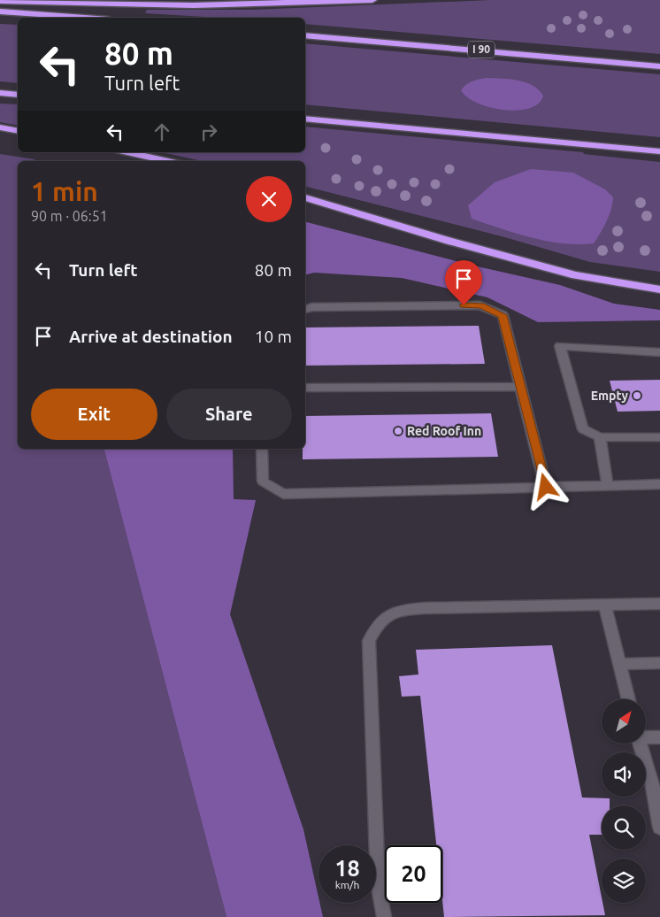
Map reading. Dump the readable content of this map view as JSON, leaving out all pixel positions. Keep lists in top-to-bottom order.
{
  "streets": {
    "highway": ["I 90"]
  },
  "places": ["Empty", "Red Roof Inn"],
  "north": "top right",
  "page": {
    "turn": ["80 m", "Turn left"],
    "heading": ["1 min", "90 m · 06:51"],
    "list": [
      {
        "name": "Turn left",
        "value": "80 m"
      },
      {
        "name": "Arrive at destination",
        "value": "10 m"
      }
    ],
    "buttons": ["Exit", "Share"],
    "speed": "18 km/h",
    "limit": "20"
  }
}
